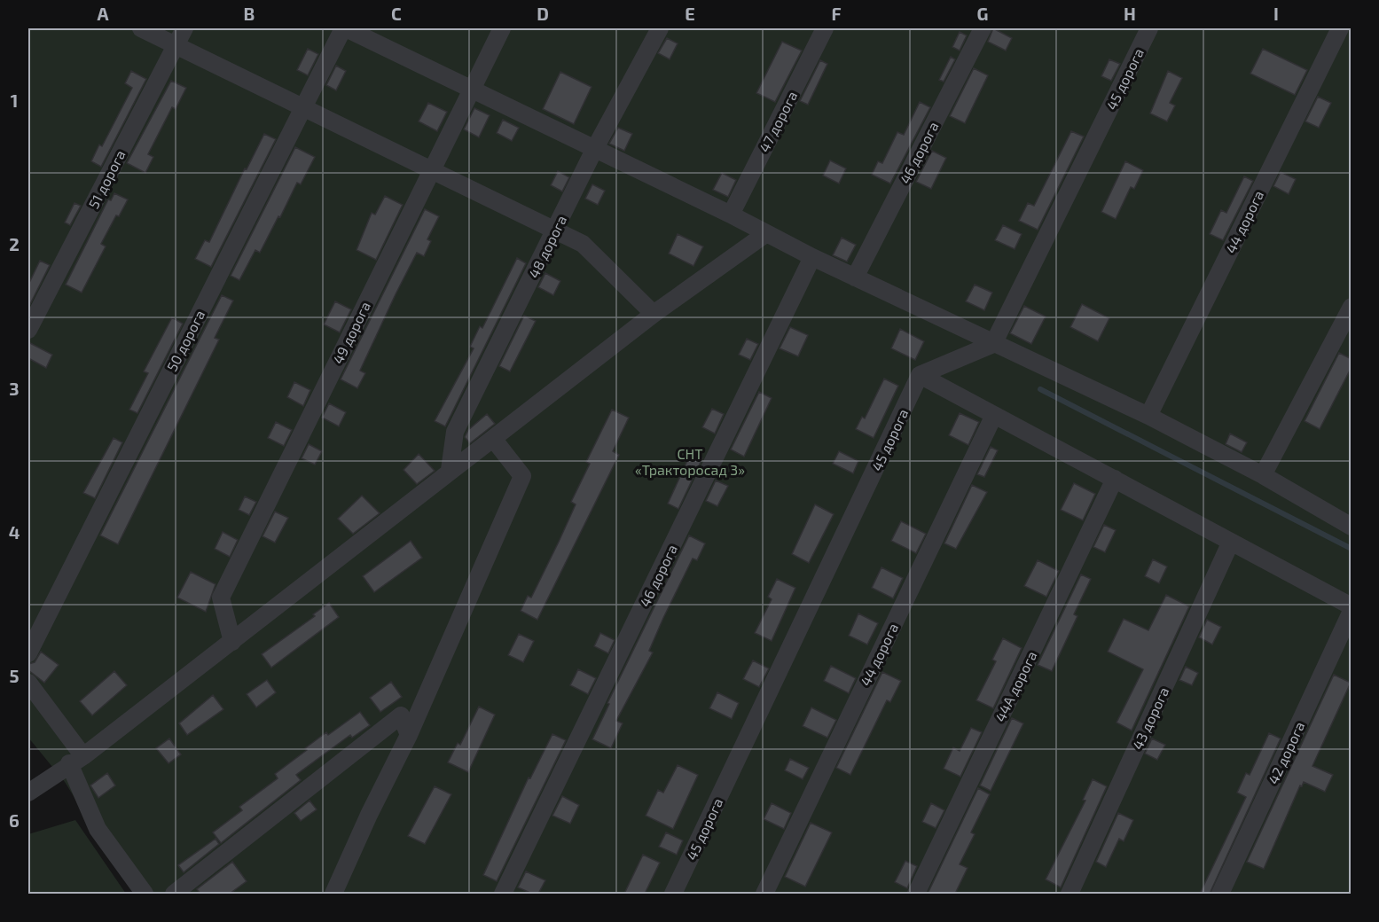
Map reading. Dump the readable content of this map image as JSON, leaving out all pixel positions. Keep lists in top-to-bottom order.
{
  "streets": {
    "street": [
      "45 дорога",
      "47 дорога",
      "46 дорога",
      "51 дорога",
      "44 дорога",
      "48 дорога",
      "49 дорога",
      "50 дорога",
      "44А дорога",
      "43 дорога",
      "42 дорога"
    ]
  },
  "parks": ["СНТ «Тракторосад 3»"],
  "grid": {
    "columns": [
      "A",
      "B",
      "C",
      "D",
      "E",
      "F",
      "G",
      "H",
      "I"
    ],
    "rows": [
      "1",
      "2",
      "3",
      "4",
      "5",
      "6"
    ]
  }
}
